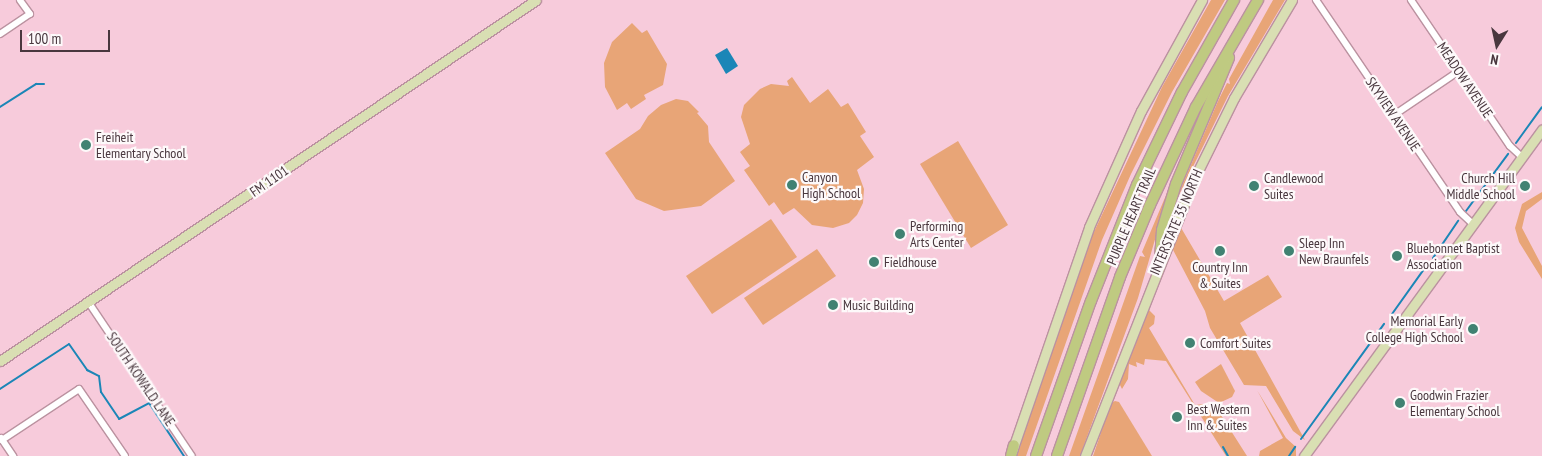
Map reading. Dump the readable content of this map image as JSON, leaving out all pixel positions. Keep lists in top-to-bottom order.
{
  "streets": {
    "highway": ["PURPLE HEART TRAIL"],
    "main road": ["FM 1101", "INTERSTATE 35 NORTH"],
    "street": ["MEADOW AVENUE", "SKYVIEW AVENUE", "SOUTH KOWALD LANE"]
  },
  "crossings": [
    ["FM 1101", "SOUTH KOWALD LANE"]
  ],
  "places": [
    "Freiheit Elementary School",
    "Canyon High School",
    "Candlewood Suites",
    "Church Hill Middle School",
    "Performing Arts Center",
    "Country Inn & Suites",
    "Sleep Inn New Braunfels",
    "Bluebonnet Baptist Association",
    "Fieldhouse",
    "Music Building",
    "Memorial Early College High School",
    "Comfort Suites",
    "Goodwin Frazier Elementary School",
    "Best Western Inn & Suites"
  ],
  "scale_bar": "100 m",
  "north": "bottom"
}
